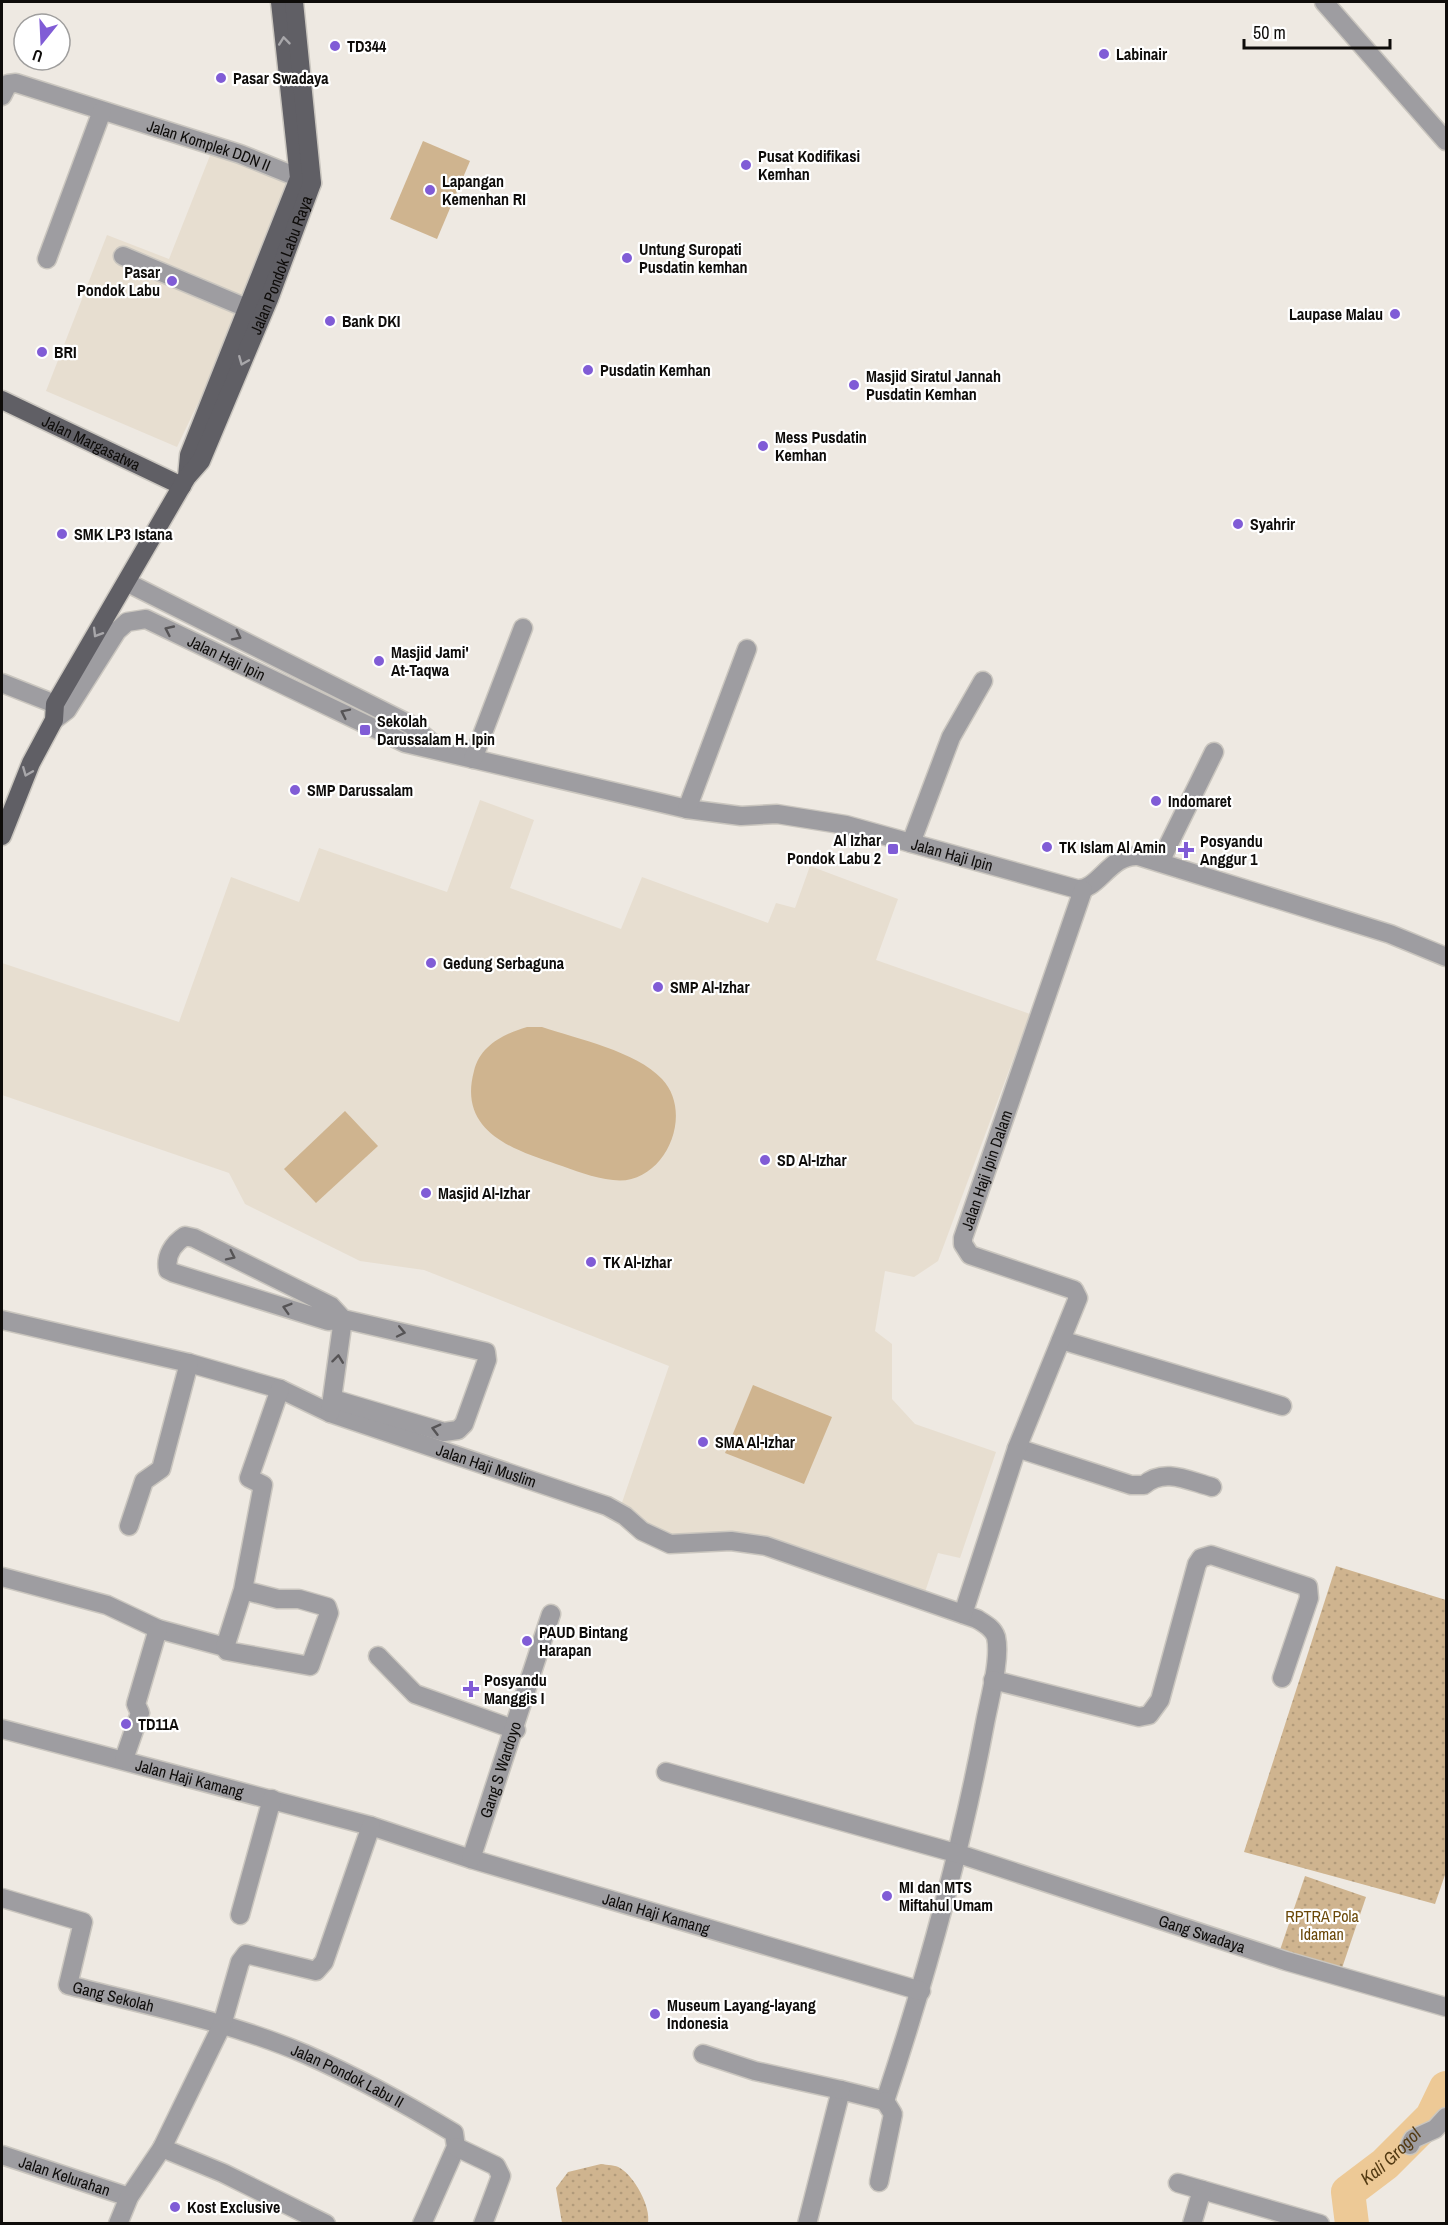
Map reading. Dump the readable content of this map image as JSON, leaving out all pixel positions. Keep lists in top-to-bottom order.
{
  "streets": {
    "main road": ["Jalan Pondok Labu Raya", "Jalan Margasatwa"],
    "street": [
      "Jalan Komplek DDN II",
      "Jalan Haji Ipin",
      "Jalan Haji Ipin Dalam",
      "Jalan Haji Muslim",
      "Gang S Wardoyo",
      "Jalan Haji Kamang",
      "Gang Swadaya",
      "Gang Sekolah",
      "Jalan Pondok Labu II",
      "Jalan Kelurahan"
    ]
  },
  "crossings": [
    ["Jalan Komplek DDN II", "Jalan Pondok Labu Raya"],
    ["Jalan Pondok Labu Raya", "Jalan Margasatwa"],
    ["Jalan Pondok Labu Raya", "Jalan Haji Ipin"],
    ["Jalan Haji Ipin", "Jalan Haji Ipin Dalam"],
    ["Jalan Haji Ipin Dalam", "Jalan Haji Muslim"],
    ["Gang S Wardoyo", "Jalan Haji Kamang"],
    ["Gang Sekolah", "Jalan Pondok Labu II"]
  ],
  "water": ["Kali Grogol"],
  "parks": ["RPTRA Pola Idaman"],
  "places": {
    "other": [
      "TD344",
      "Labinair",
      "Pasar Swadaya",
      "Pusat Kodifikasi Kemhan",
      "Lapangan Kemenhan RI",
      "Untung Suropati Pusdatin kemhan",
      "Pasar Pondok Labu",
      "Laupase Malau",
      "Bank DKI",
      "BRI",
      "Pusdatin Kemhan",
      "Masjid Siratul Jannah Pusdatin Kemhan",
      "Mess Pusdatin Kemhan",
      "Syahrir",
      "SMK LP3 Istana",
      "Masjid Jami' At-Taqwa",
      "SMP Darussalam",
      "Indomaret",
      "TK Islam Al Amin",
      "Gedung Serbaguna",
      "SMP Al-Izhar",
      "SD Al-Izhar",
      "Masjid Al-Izhar",
      "TK Al-Izhar",
      "SMA Al-Izhar",
      "PAUD Bintang Harapan",
      "TD11A",
      "MI dan MTS Miftahul Umam",
      "Museum Layang-layang Indonesia",
      "Kost Exclusive"
    ],
    "transit": ["Sekolah Darussalam H. Ipin", "Al Izhar Pondok Labu 2"],
    "health": ["Posyandu Anggur 1", "Posyandu Manggis I"]
  },
  "scale_bar": "50 m",
  "north": "bottom"
}
